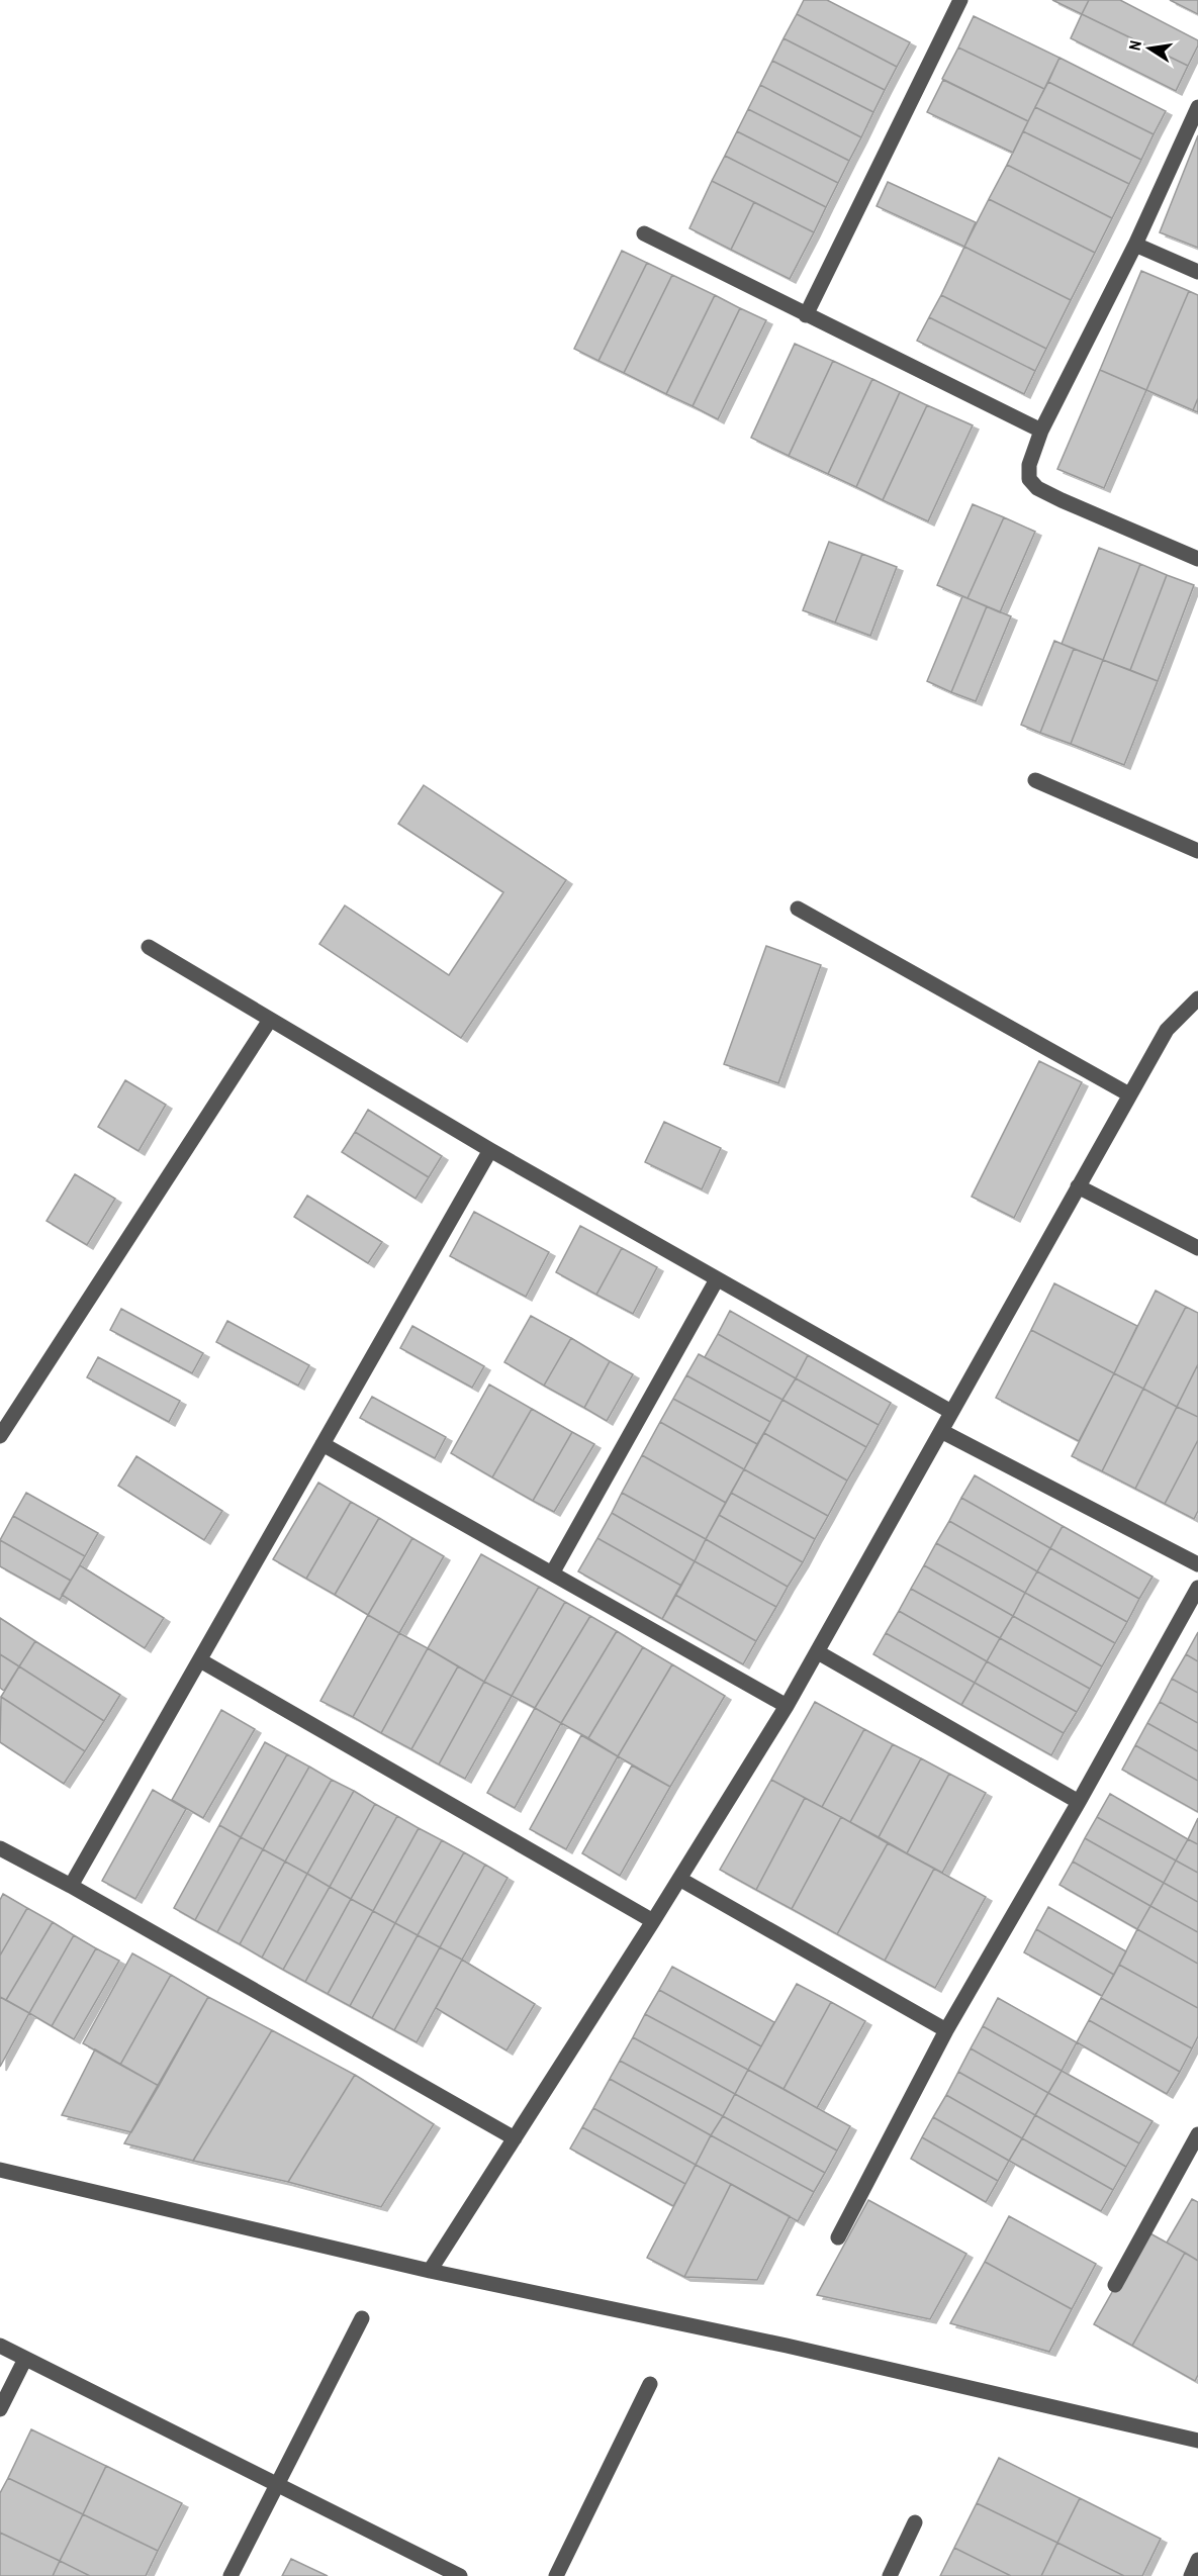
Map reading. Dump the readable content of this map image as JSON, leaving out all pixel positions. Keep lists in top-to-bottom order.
{
  "north": "left"
}
